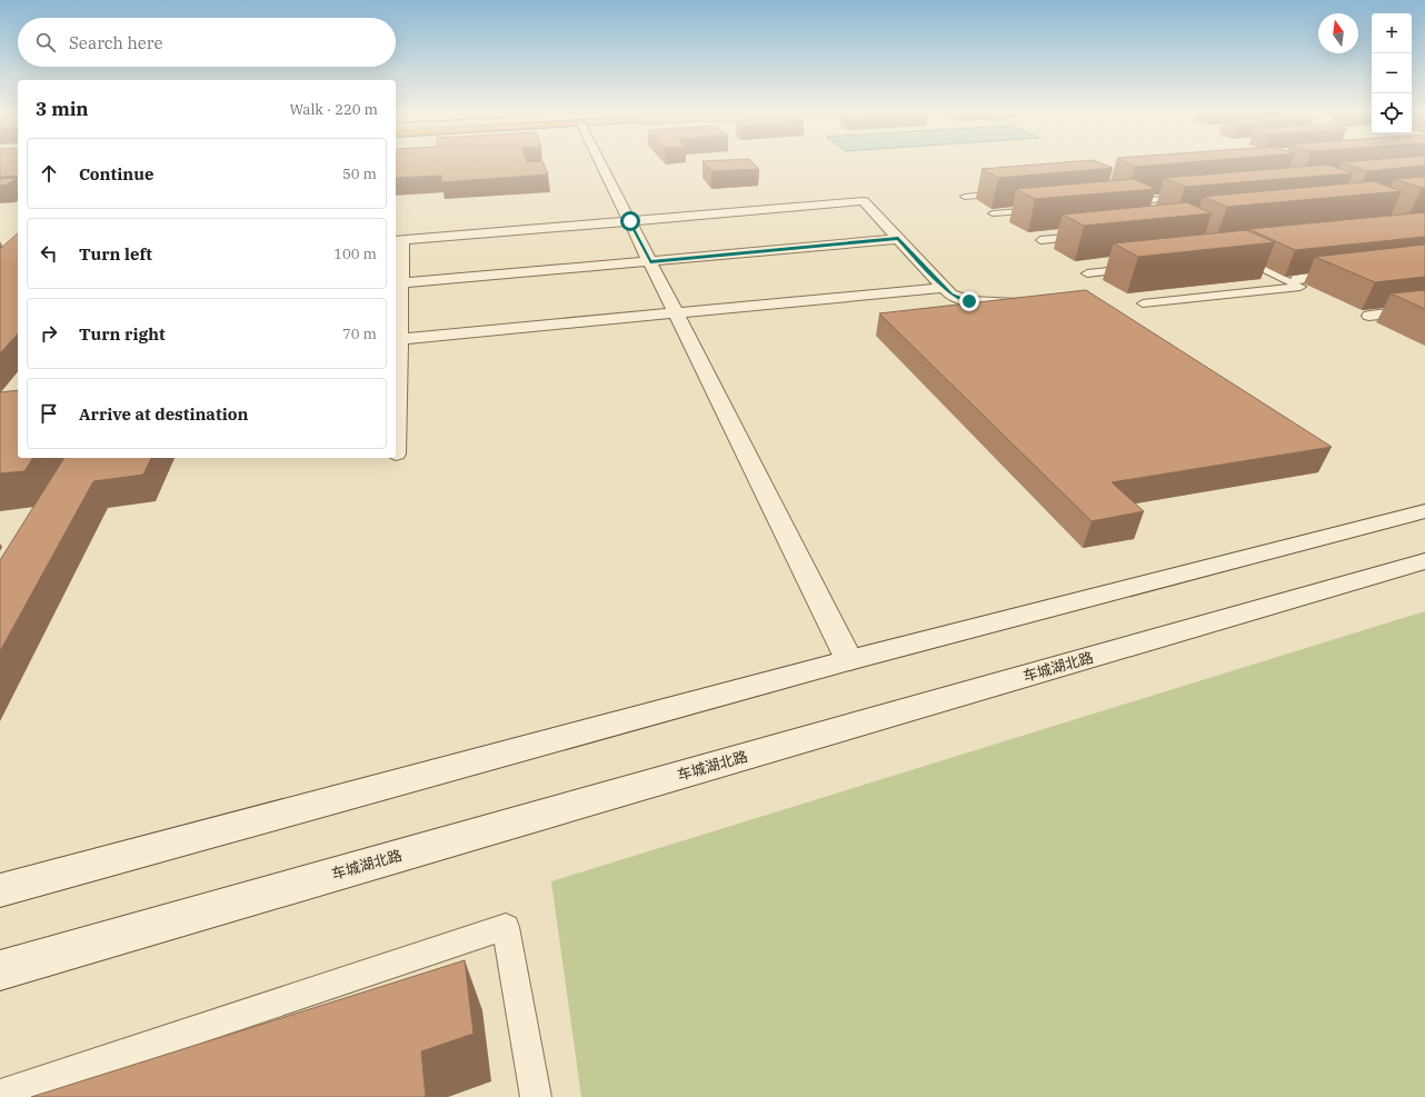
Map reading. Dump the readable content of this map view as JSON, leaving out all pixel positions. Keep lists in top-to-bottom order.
{
  "streets": {
    "street": ["车城湖北路"]
  },
  "north": "top",
  "page": {
    "map_buttons": ["+", "−"],
    "search": "Search here",
    "heading": ["3 min", "Walk · 220 m"],
    "list": [
      ["Continue", "50 m"],
      ["Turn left", "100 m"],
      ["Turn right", "70 m"],
      "Arrive at destination"
    ]
  }
}
